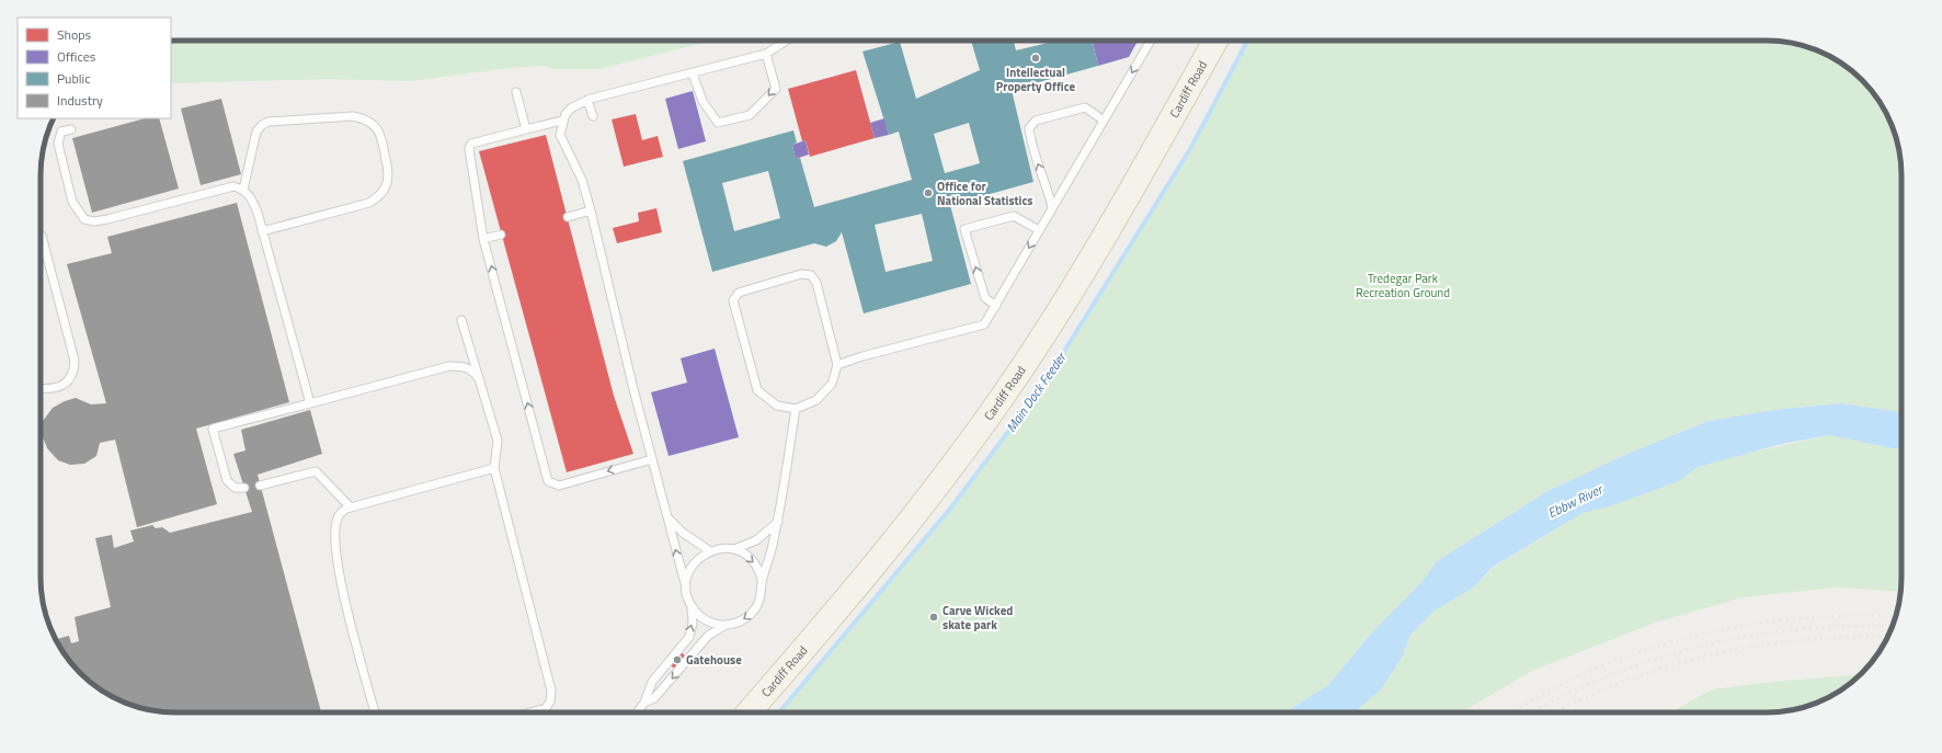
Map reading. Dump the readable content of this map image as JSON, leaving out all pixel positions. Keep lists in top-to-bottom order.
{
  "streets": {
    "main road": ["Cardiff Road"]
  },
  "water": ["Main Dock Feeder", "Ebbw River"],
  "parks": ["Tredegar Park Recreation Ground"],
  "places": [
    "Intellectual Property Office",
    "Office for National Statistics",
    "Carve Wicked skate park",
    "Gatehouse"
  ],
  "legend": [
    "Shops",
    "Offices",
    "Public",
    "Industry"
  ]
}
